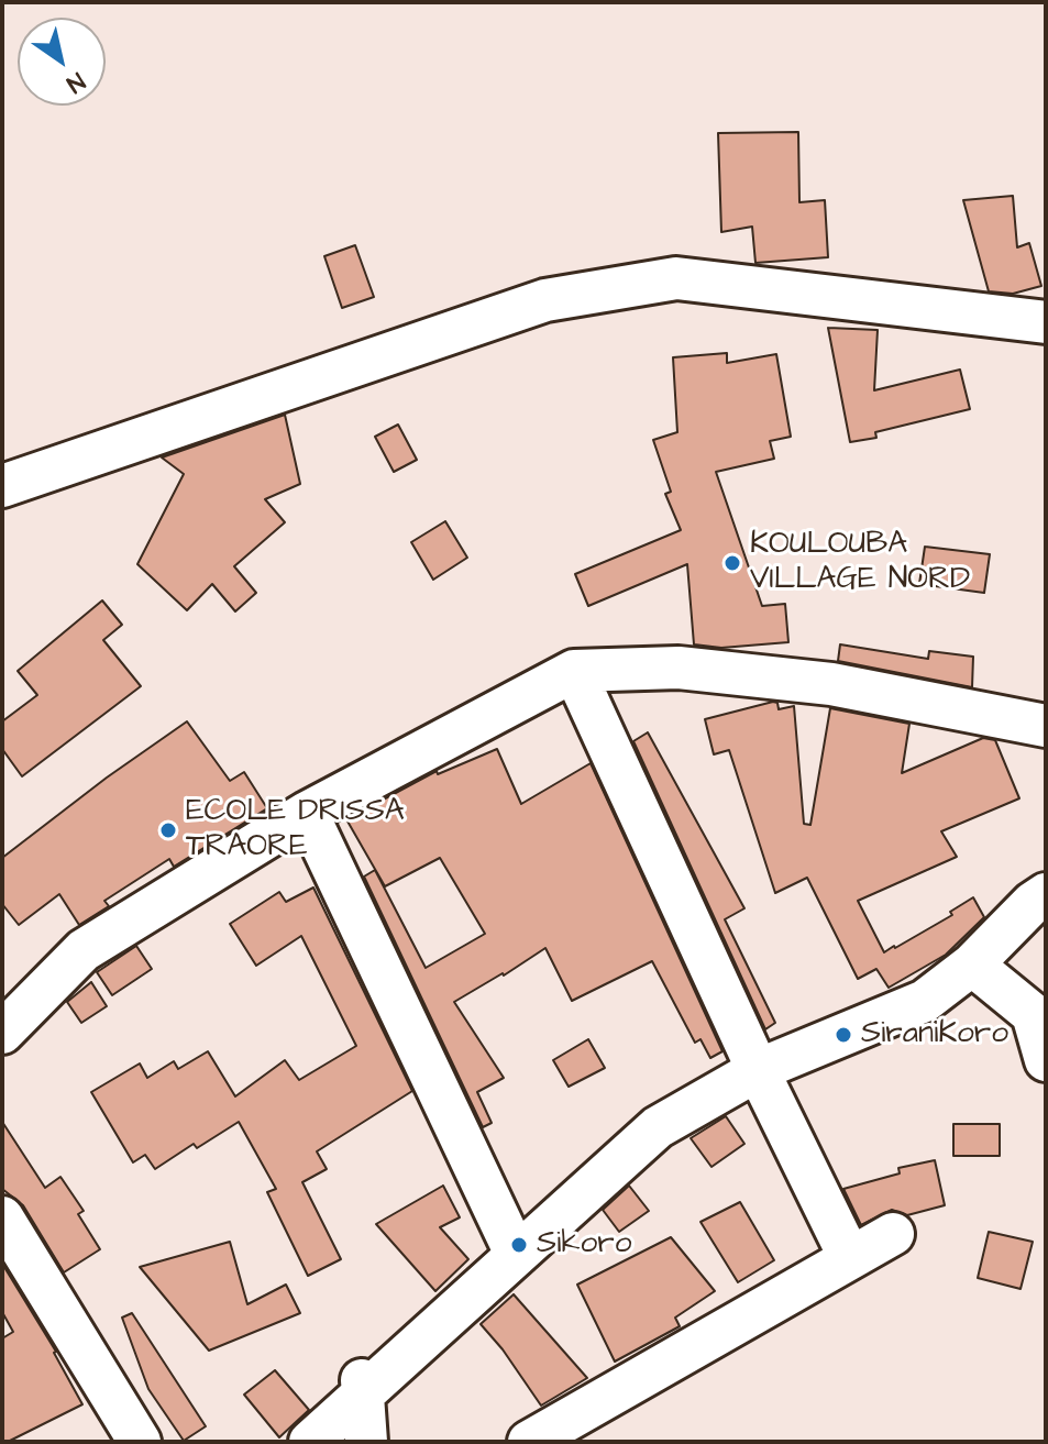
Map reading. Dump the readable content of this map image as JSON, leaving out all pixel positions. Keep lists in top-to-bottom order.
{
  "places": [
    "KOULOUBA VILLAGE NORD",
    "ECOLE DRISSA TRAORE",
    "SiraniKoro",
    "Sikoro"
  ],
  "north": "bottom right"
}
